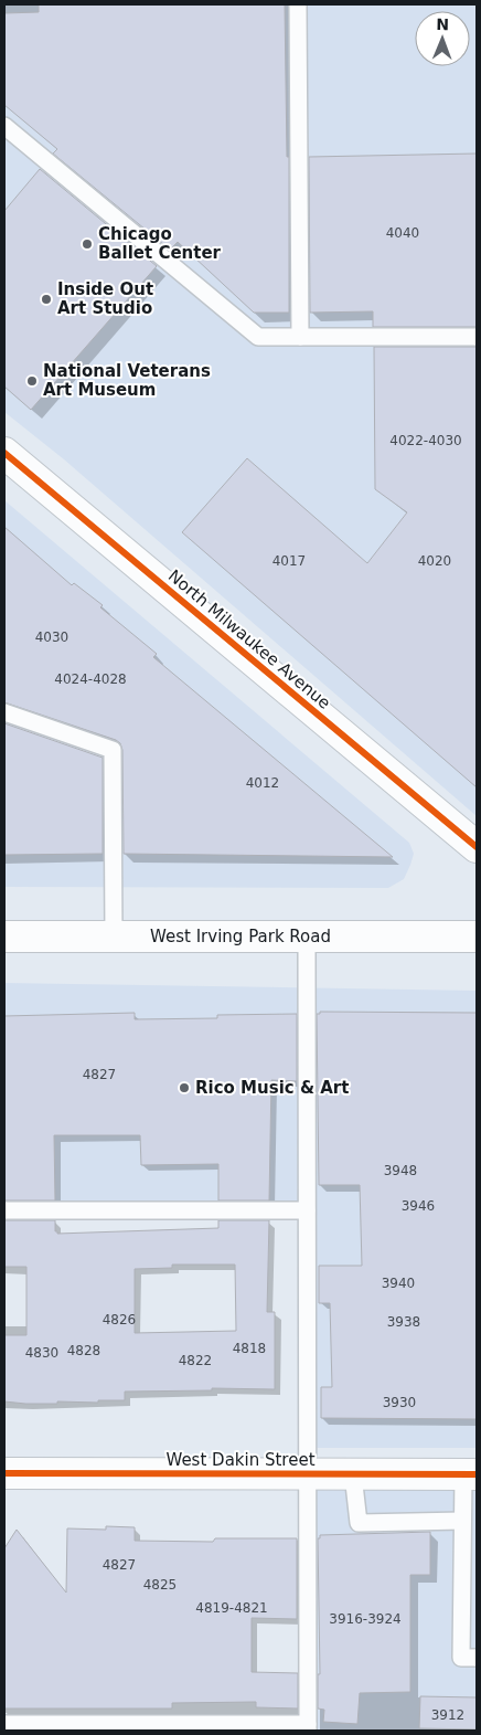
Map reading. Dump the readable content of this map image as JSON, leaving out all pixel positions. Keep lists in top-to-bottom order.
{
  "streets": {
    "main road": ["North Milwaukee Avenue", "West Irving Park Road", "West Dakin Street"]
  },
  "places": [
    "Chicago Ballet Center",
    "Inside Out Art Studio",
    "National Veterans Art Museum",
    "Rico Music & Art"
  ],
  "house_numbers": [
    "4040",
    "4022-4030",
    "4017",
    "4020",
    "4030",
    "4024-4028",
    "4012",
    "4827",
    "3948",
    "3946",
    "3940",
    "4826",
    "3938",
    "4818",
    "4828",
    "4830",
    "4822",
    "3930",
    "4827",
    "4825",
    "4819-4821",
    "3916-3924",
    "3912"
  ],
  "north": "top"
}
